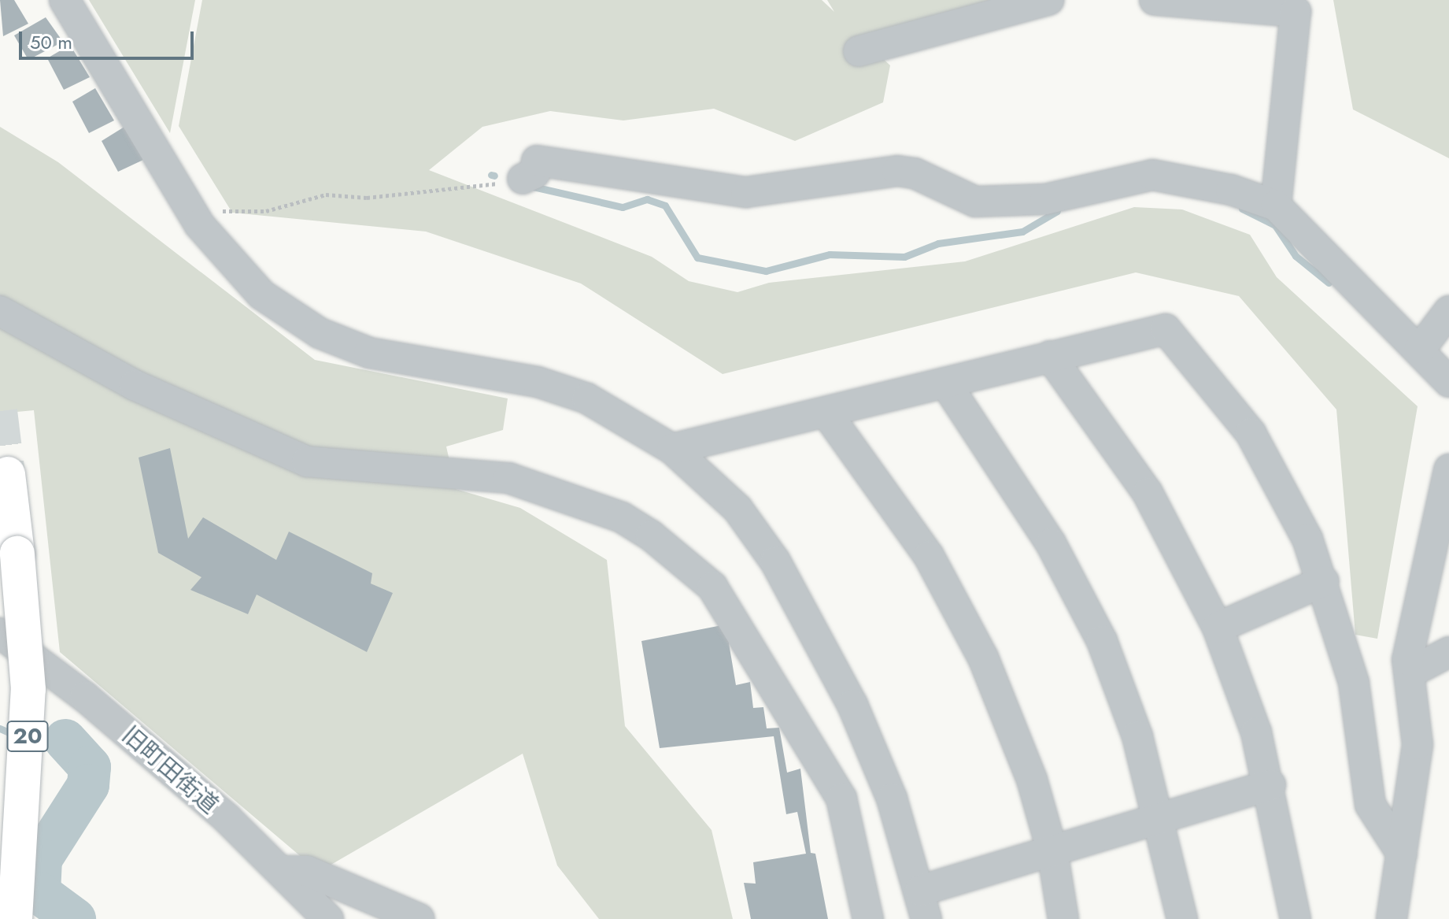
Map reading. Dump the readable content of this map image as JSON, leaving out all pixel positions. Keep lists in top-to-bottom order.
{
  "streets": {
    "highway": ["20"],
    "street": ["旧町田街道"]
  },
  "scale_bar": "50 m"
}
